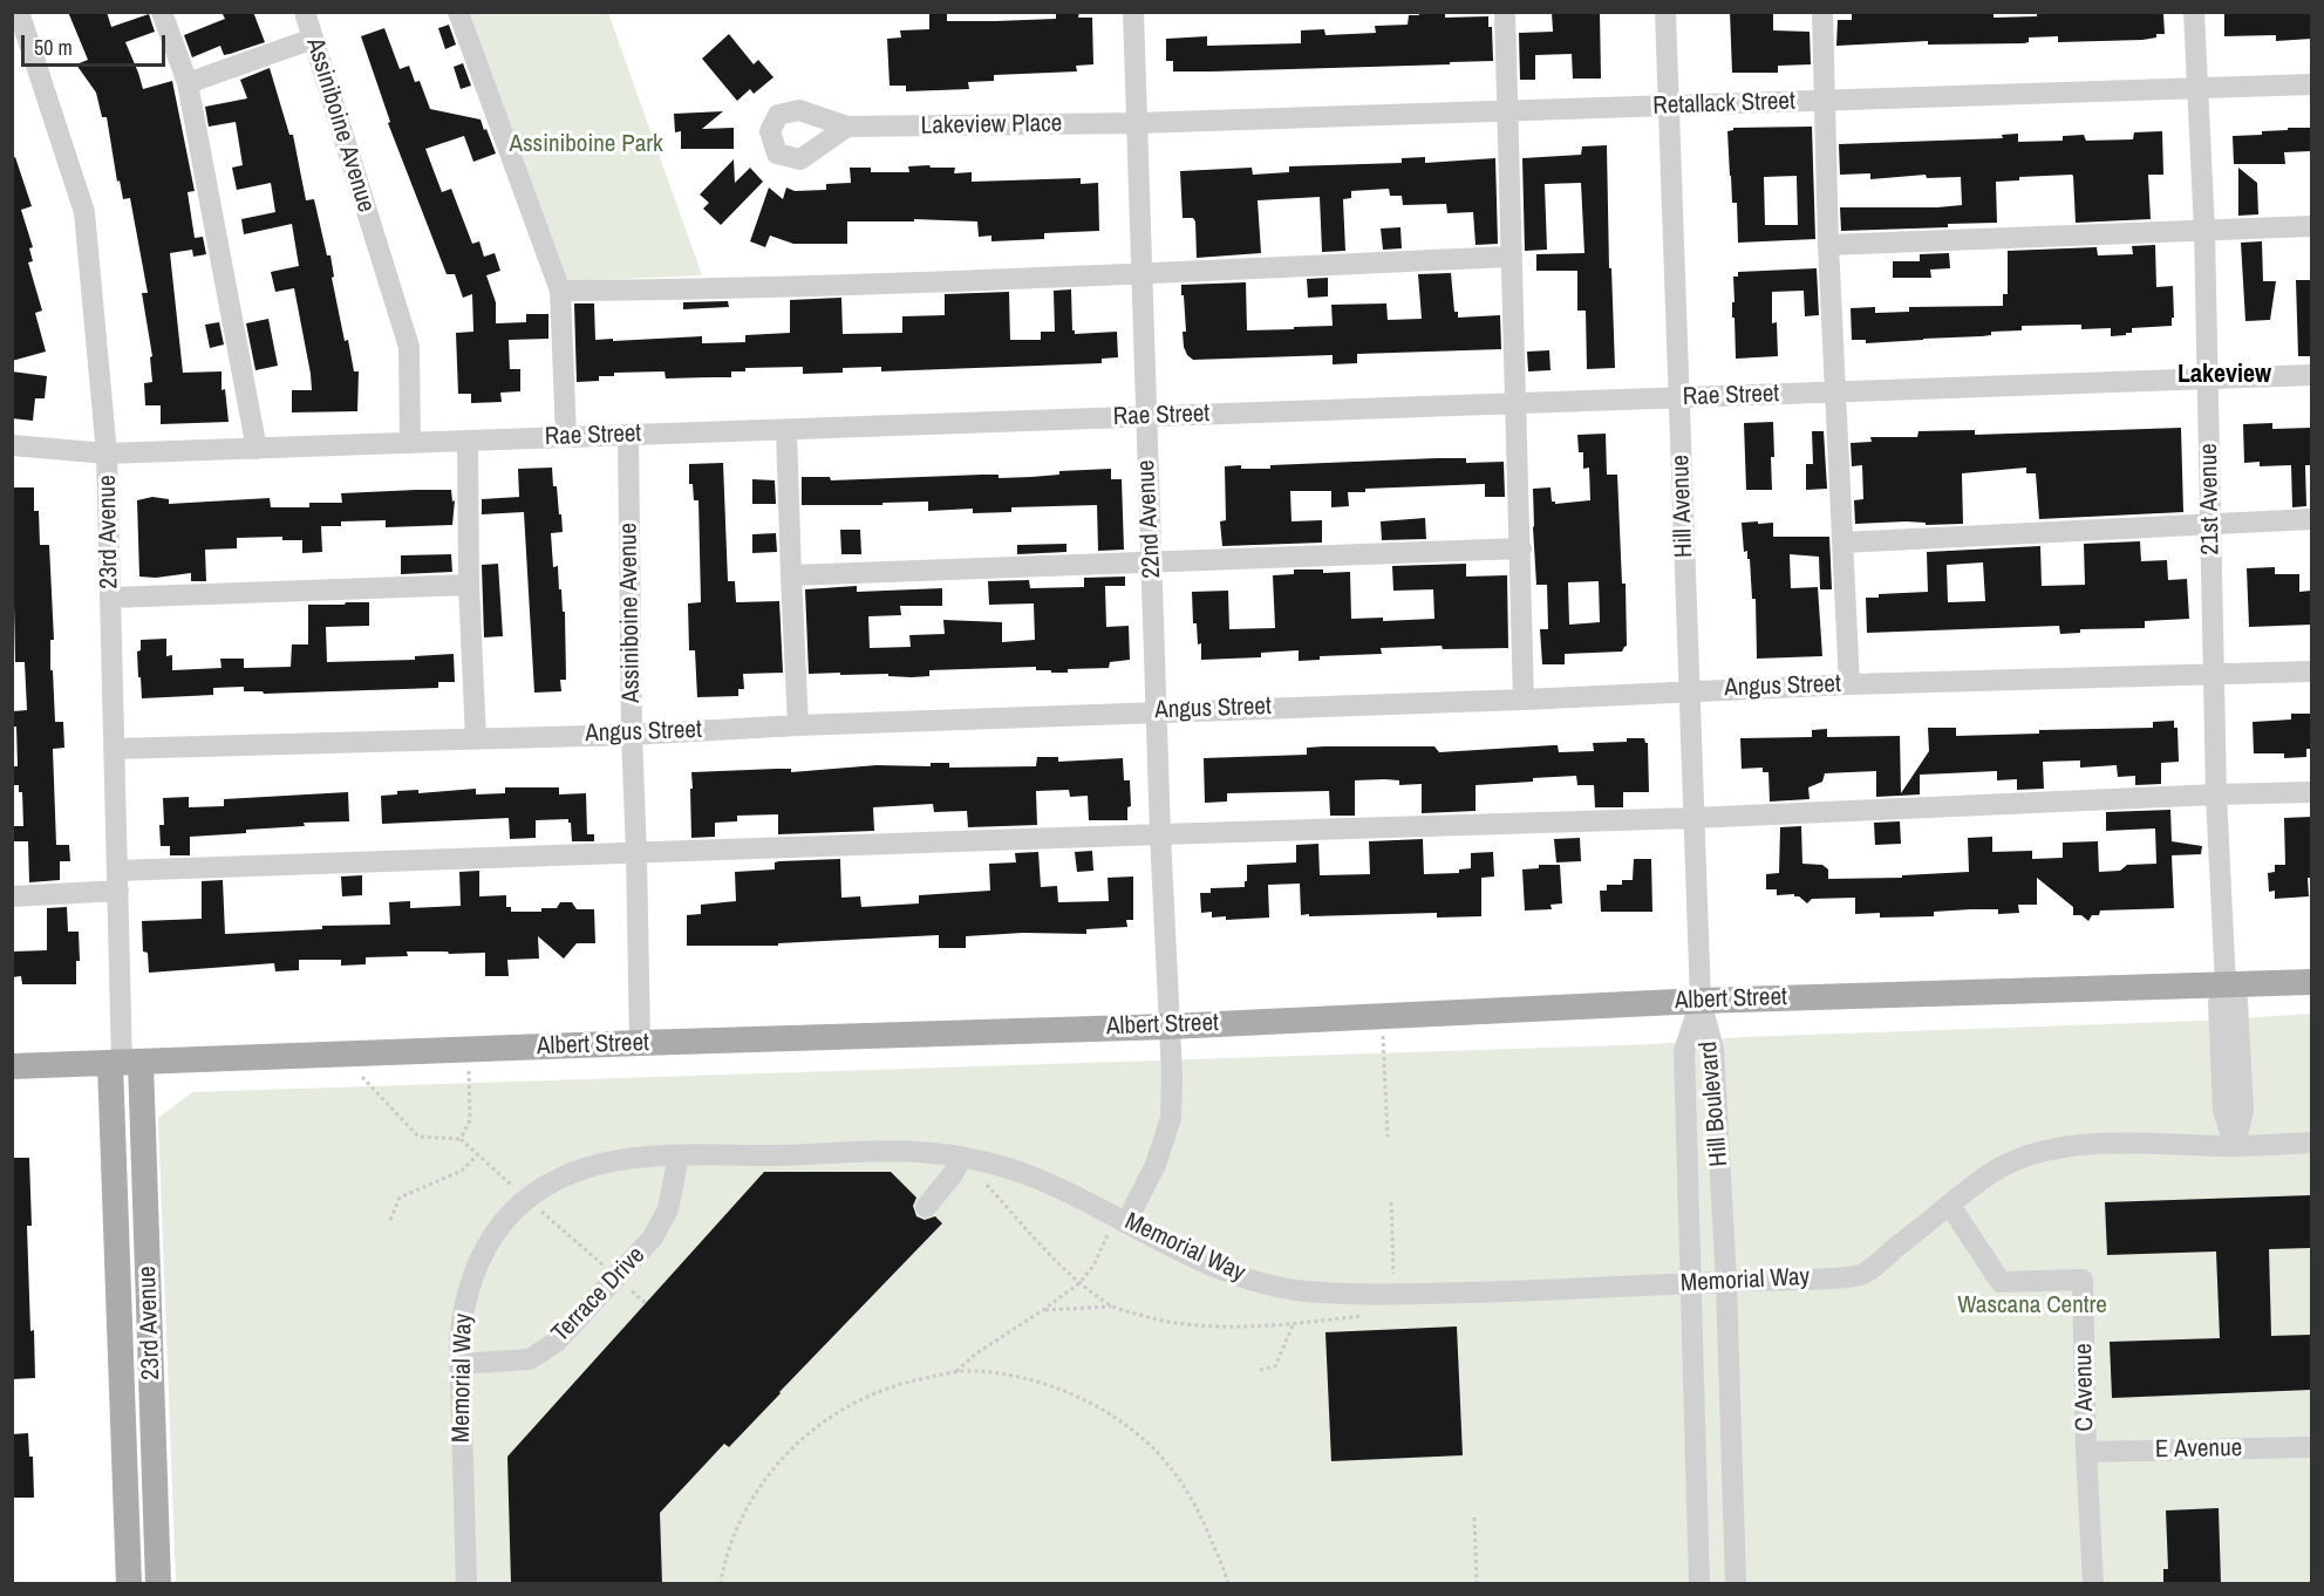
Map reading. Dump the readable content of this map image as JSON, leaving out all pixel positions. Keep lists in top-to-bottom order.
{
  "streets": {
    "main road": ["23rd Avenue", "Albert Street"],
    "street": [
      "Retallack Street",
      "Assiniboine Avenue",
      "Lakeview Place",
      "Rae Street",
      "21st Avenue",
      "Hill Avenue",
      "22nd Avenue",
      "Angus Street",
      "Hill Boulevard",
      "Memorial Way",
      "Terrace Drive",
      "C Avenue",
      "E Avenue"
    ]
  },
  "crossings": [
    ["Retallack Street", "Lakeview Place"],
    ["Retallack Street", "21st Avenue"],
    ["Retallack Street", "Hill Avenue"],
    ["Retallack Street", "22nd Avenue"],
    ["Assiniboine Avenue", "Rae Street"],
    ["Assiniboine Avenue", "Angus Street"],
    ["Assiniboine Avenue", "Albert Street"],
    ["Lakeview Place", "22nd Avenue"],
    ["Rae Street", "21st Avenue"],
    ["Rae Street", "Hill Avenue"],
    ["Rae Street", "22nd Avenue"],
    ["Rae Street", "23rd Avenue"],
    ["21st Avenue", "Angus Street"],
    ["21st Avenue", "Albert Street"],
    ["21st Avenue", "Memorial Way"],
    ["Hill Avenue", "Angus Street"],
    ["Hill Avenue", "Albert Street"],
    ["Hill Avenue", "Hill Boulevard"],
    ["22nd Avenue", "Angus Street"],
    ["22nd Avenue", "Albert Street"],
    ["22nd Avenue", "Memorial Way"],
    ["23rd Avenue", "Angus Street"],
    ["23rd Avenue", "Albert Street"],
    ["Albert Street", "Hill Boulevard"],
    ["Hill Boulevard", "Memorial Way"],
    ["Memorial Way", "Terrace Drive"],
    ["Memorial Way", "C Avenue"],
    ["C Avenue", "E Avenue"]
  ],
  "districts": ["Lakeview"],
  "parks": ["Assiniboine Park", "Wascana Centre"],
  "scale_bar": "50 m"
}
